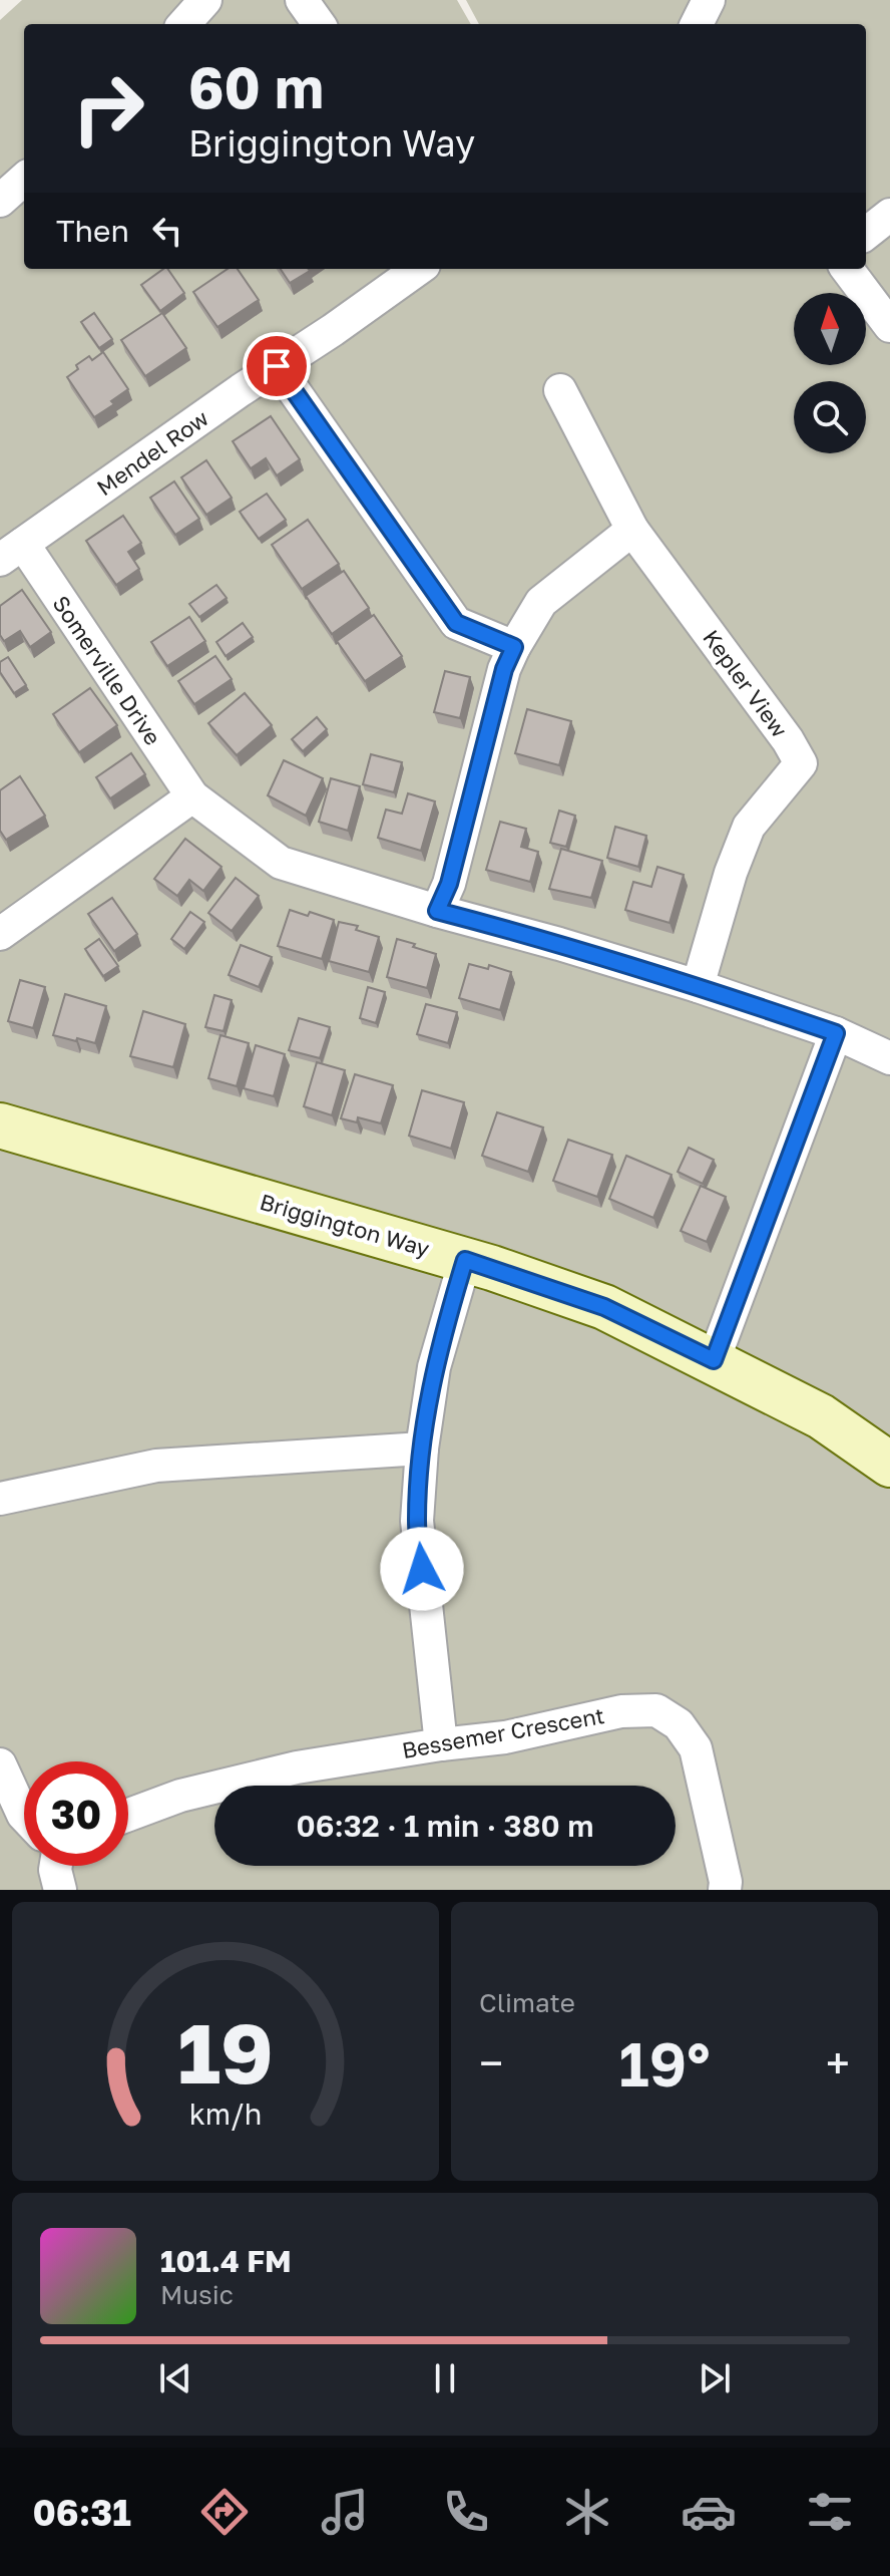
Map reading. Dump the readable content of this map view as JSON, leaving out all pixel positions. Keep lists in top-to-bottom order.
{
  "streets": {
    "street": [
      "Mendel Row",
      "Somerville Drive",
      "Kepler View",
      "Briggington Way",
      "Bessemer Crescent"
    ]
  },
  "crossings": [
    ["Mendel Row", "Somerville Drive"],
    ["Somerville Drive", "Kepler View"]
  ],
  "north": "top",
  "page": {
    "turn": ["60 m", "Briggington Way"],
    "then": "Then",
    "limit": "30",
    "trip": "06:32 · 1 min · 380 m",
    "tile": "Climate",
    "heat": ["−", "19°", "+"],
    "song": ["101.4 FM", "Music"],
    "tabs": "06:31",
    "gauge": ["19", "km/h"]
  }
}
